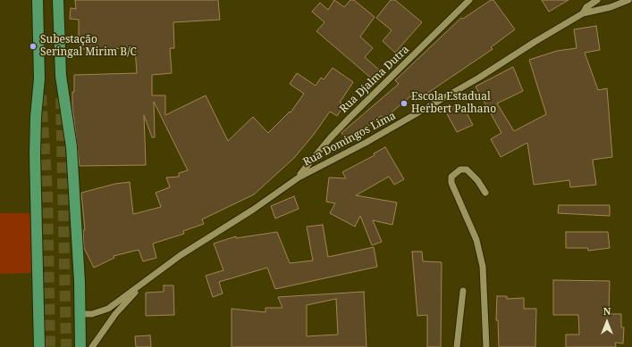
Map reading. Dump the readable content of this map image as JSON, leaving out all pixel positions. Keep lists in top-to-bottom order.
{
  "streets": {
    "street": ["Rua Djalma Dutra", "Rua Domingos Lima"]
  },
  "crossings": [
    ["Rua Djalma Dutra", "Rua Domingos Lima"]
  ],
  "places": ["Subestação Seringal Mirim B/C", "Escola Estadual Herbert Palhano"],
  "north": "top"
}
